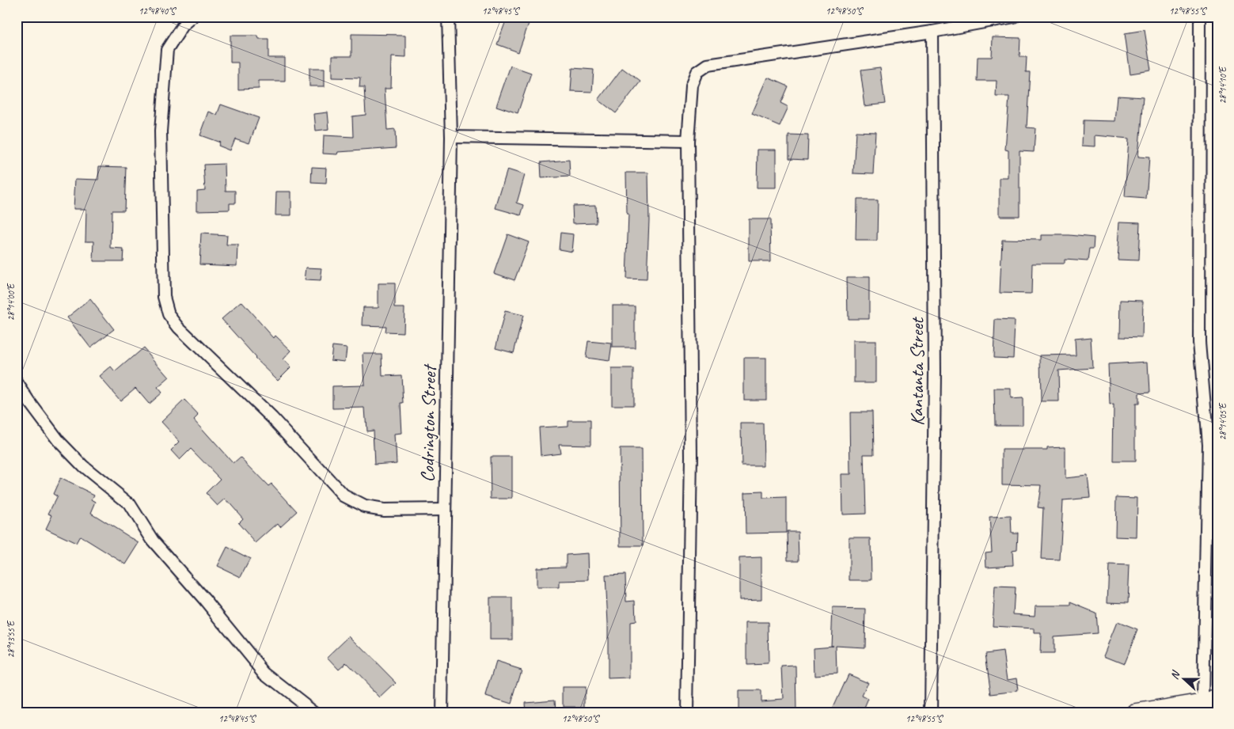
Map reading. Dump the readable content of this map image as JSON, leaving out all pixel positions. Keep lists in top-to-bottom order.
{
  "streets": {
    "street": ["Kantanta Street", "Codrington Street"]
  },
  "north": "left",
  "coordinates": [
    "12°48'40\"S",
    "12°48'45\"S",
    "12°48'50\"S",
    "12°48'55\"S",
    "28°14'10\"E",
    "28°14'00\"E",
    "28°14'05\"E",
    "28°13'55\"E"
  ]
}
